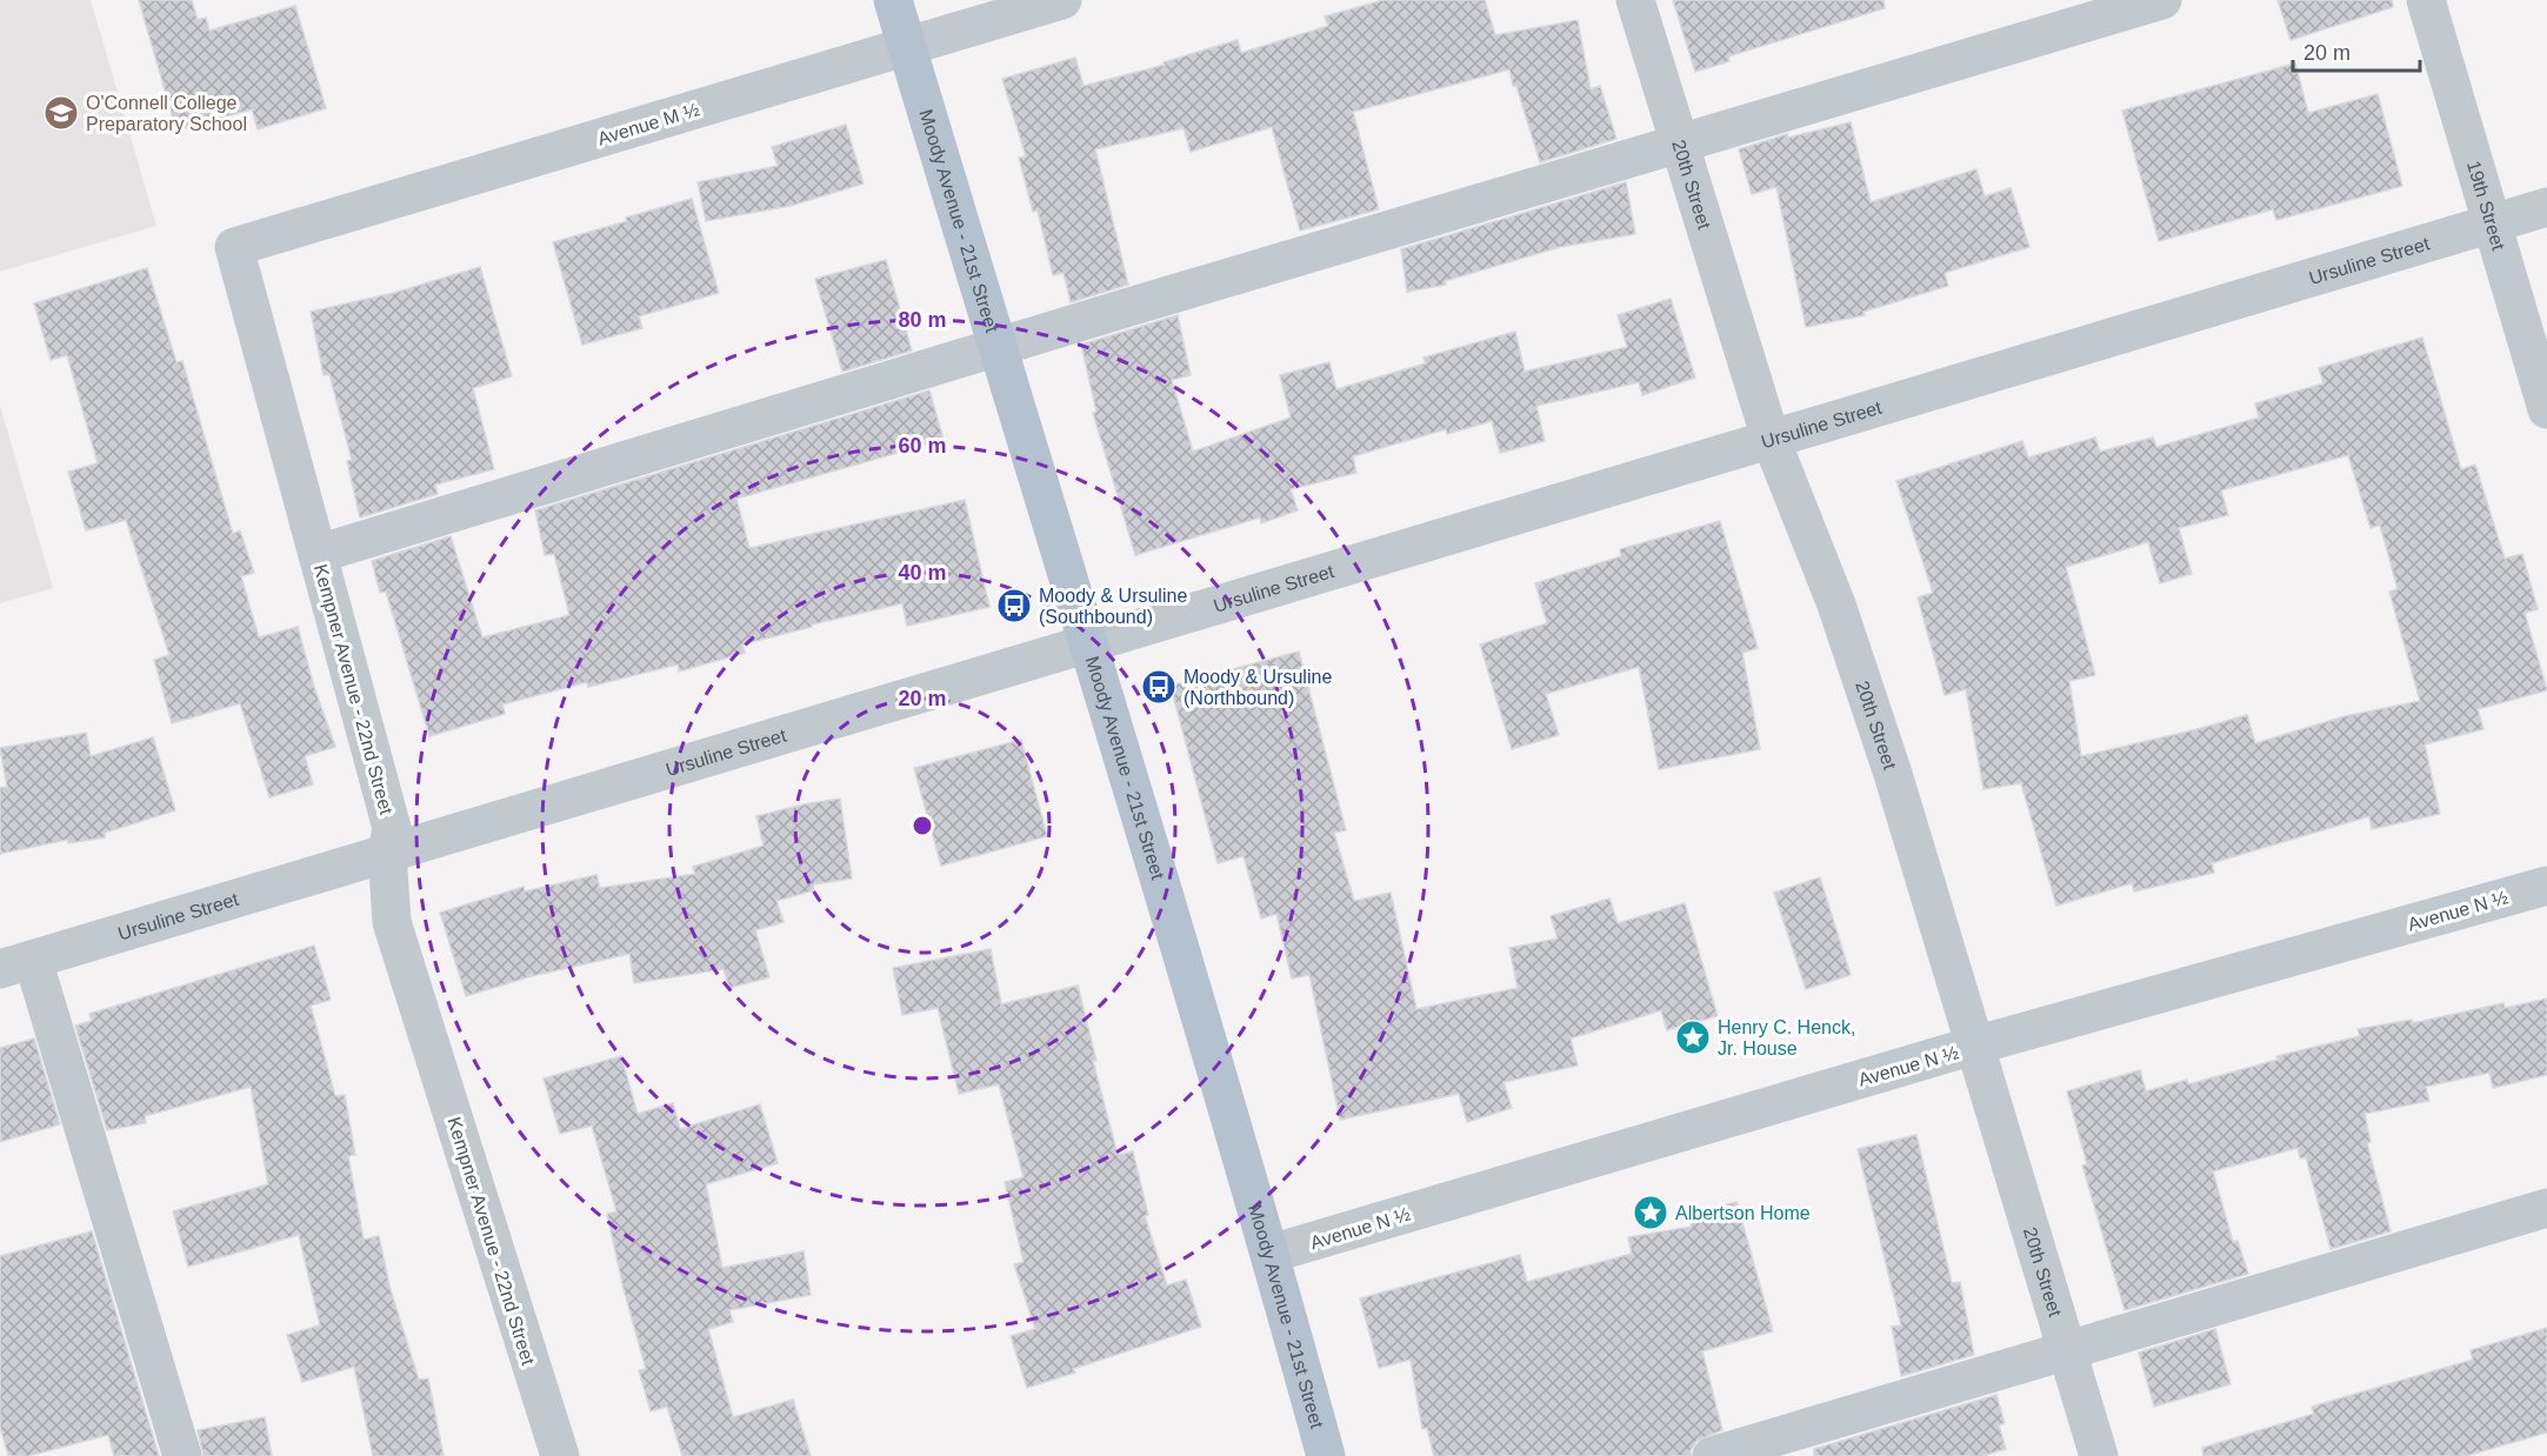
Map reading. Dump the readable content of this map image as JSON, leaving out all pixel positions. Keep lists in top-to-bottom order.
{
  "streets": {
    "main road": ["Moody Avenue - 21st Street"],
    "street": [
      "Avenue M ½",
      "20th Street",
      "19th Street",
      "Ursuline Street",
      "Kempner Avenue - 22nd Street",
      "Avenue N ½"
    ]
  },
  "crossings": [
    ["Avenue M ½", "Moody Avenue - 21st Street"],
    ["Avenue M ½", "Kempner Avenue - 22nd Street"],
    ["20th Street", "Ursuline Street"],
    ["20th Street", "Avenue N ½"],
    ["19th Street", "Ursuline Street"],
    ["Moody Avenue - 21st Street", "Ursuline Street"],
    ["Moody Avenue - 21st Street", "Avenue N ½"],
    ["Ursuline Street", "Kempner Avenue - 22nd Street"]
  ],
  "places": {
    "school or university": ["O'Connell College Preparatory School"],
    "bus stop": ["Moody & Ursuline (Southbound)", "Moody & Ursuline (Northbound)"],
    "place": ["Henry C. Henck, Jr. House", "Albertson Home"]
  },
  "scale_bar": "20 m",
  "rings": [
    "80 m",
    "60 m",
    "40 m",
    "20 m"
  ]
}
